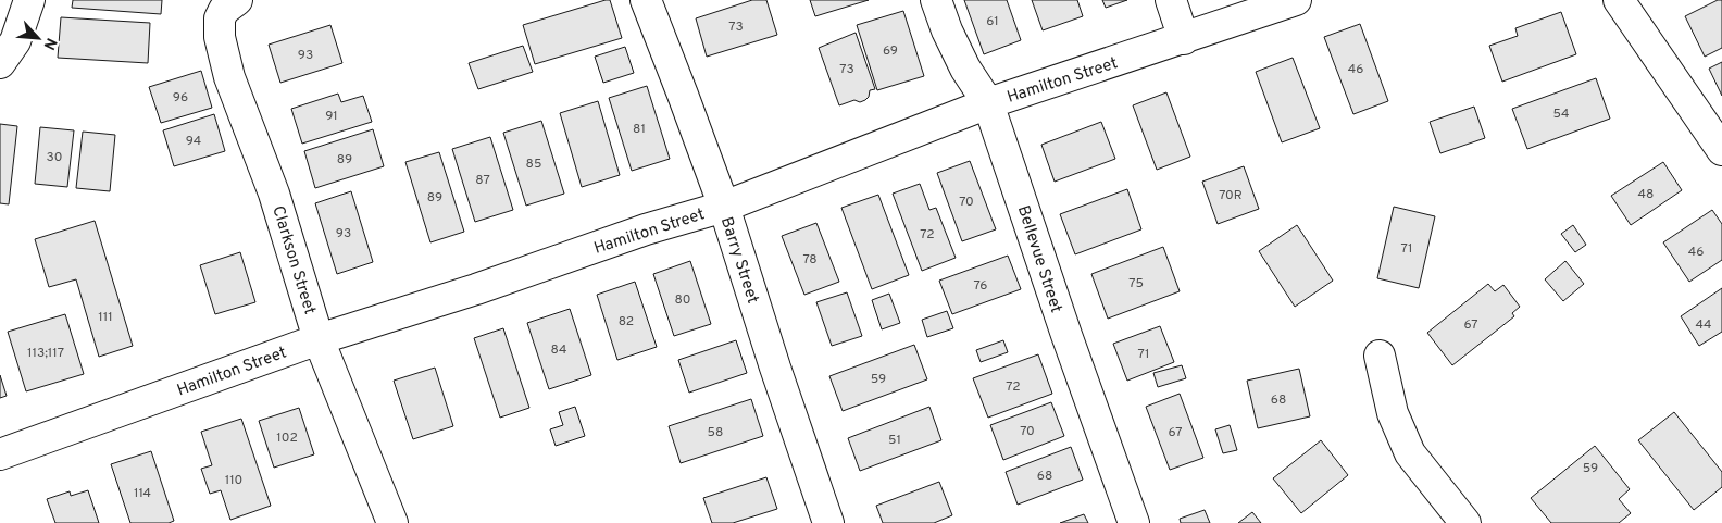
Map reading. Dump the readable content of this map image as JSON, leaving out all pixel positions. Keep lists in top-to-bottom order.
{
  "streets": {
    "street": [
      "Hamilton Street",
      "Bellevue Street",
      "Clarkson Street",
      "Barry Street"
    ]
  },
  "crossings": [
    ["Hamilton Street", "Bellevue Street"],
    ["Hamilton Street", "Clarkson Street"],
    ["Hamilton Street", "Barry Street"]
  ],
  "house_numbers": [
    "61",
    "73",
    "69",
    "93",
    "73",
    "46",
    "96",
    "54",
    "91",
    "81",
    "94",
    "30",
    "89",
    "85",
    "87",
    "48",
    "70R",
    "89",
    "70",
    "93",
    "72",
    "71",
    "46",
    "78",
    "75",
    "76",
    "80",
    "111",
    "82",
    "67",
    "44",
    "84",
    "113;117",
    "71",
    "59",
    "72",
    "68",
    "70",
    "58",
    "67",
    "102",
    "51",
    "59",
    "68",
    "110",
    "114"
  ],
  "north": "bottom right"
}
